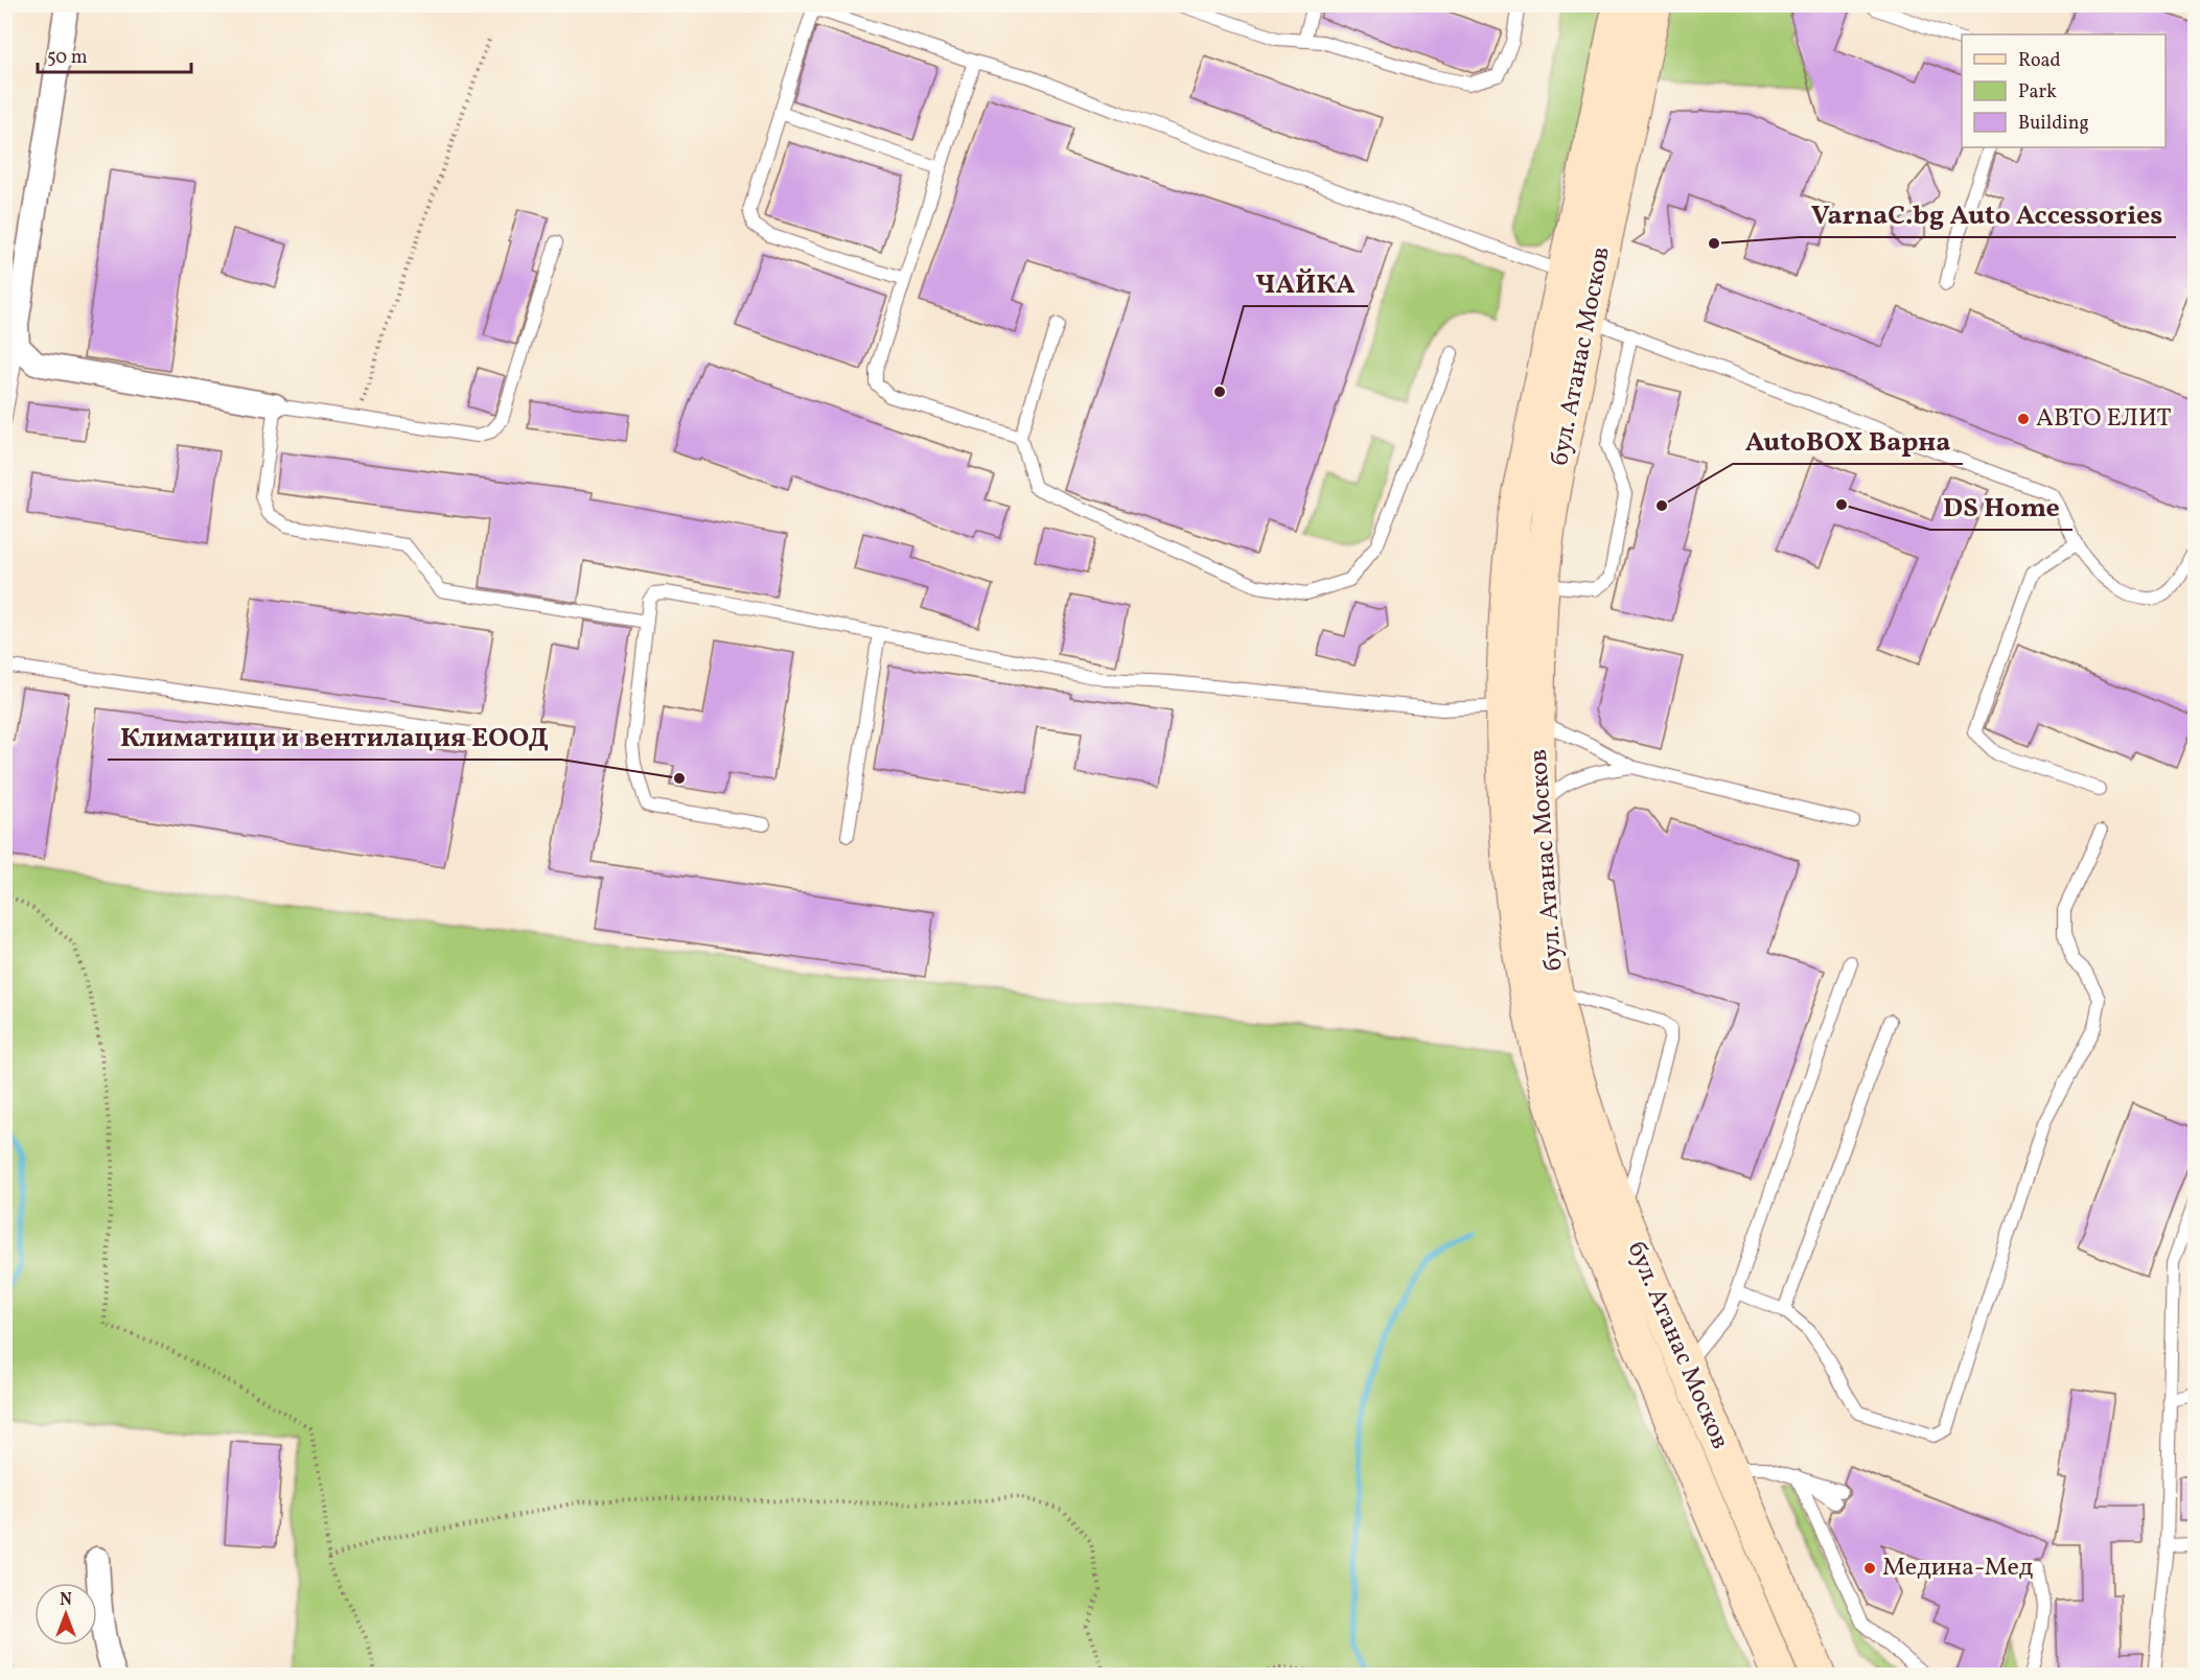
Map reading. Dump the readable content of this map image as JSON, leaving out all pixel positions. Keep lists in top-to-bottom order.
{
  "streets": {
    "main road": ["бул. Атанас Москов"]
  },
  "places": [
    "VarnaC.bg Auto Accessories",
    "ЧАЙКА",
    "АВТО ЕЛИТ",
    "DS Home",
    "AutoBOX Варна",
    "Климатици и вентилация ЕООД",
    "Медина-Мед"
  ],
  "legend": ["Road", "Park", "Building"],
  "scale_bar": "50 m",
  "north": "top"
}
